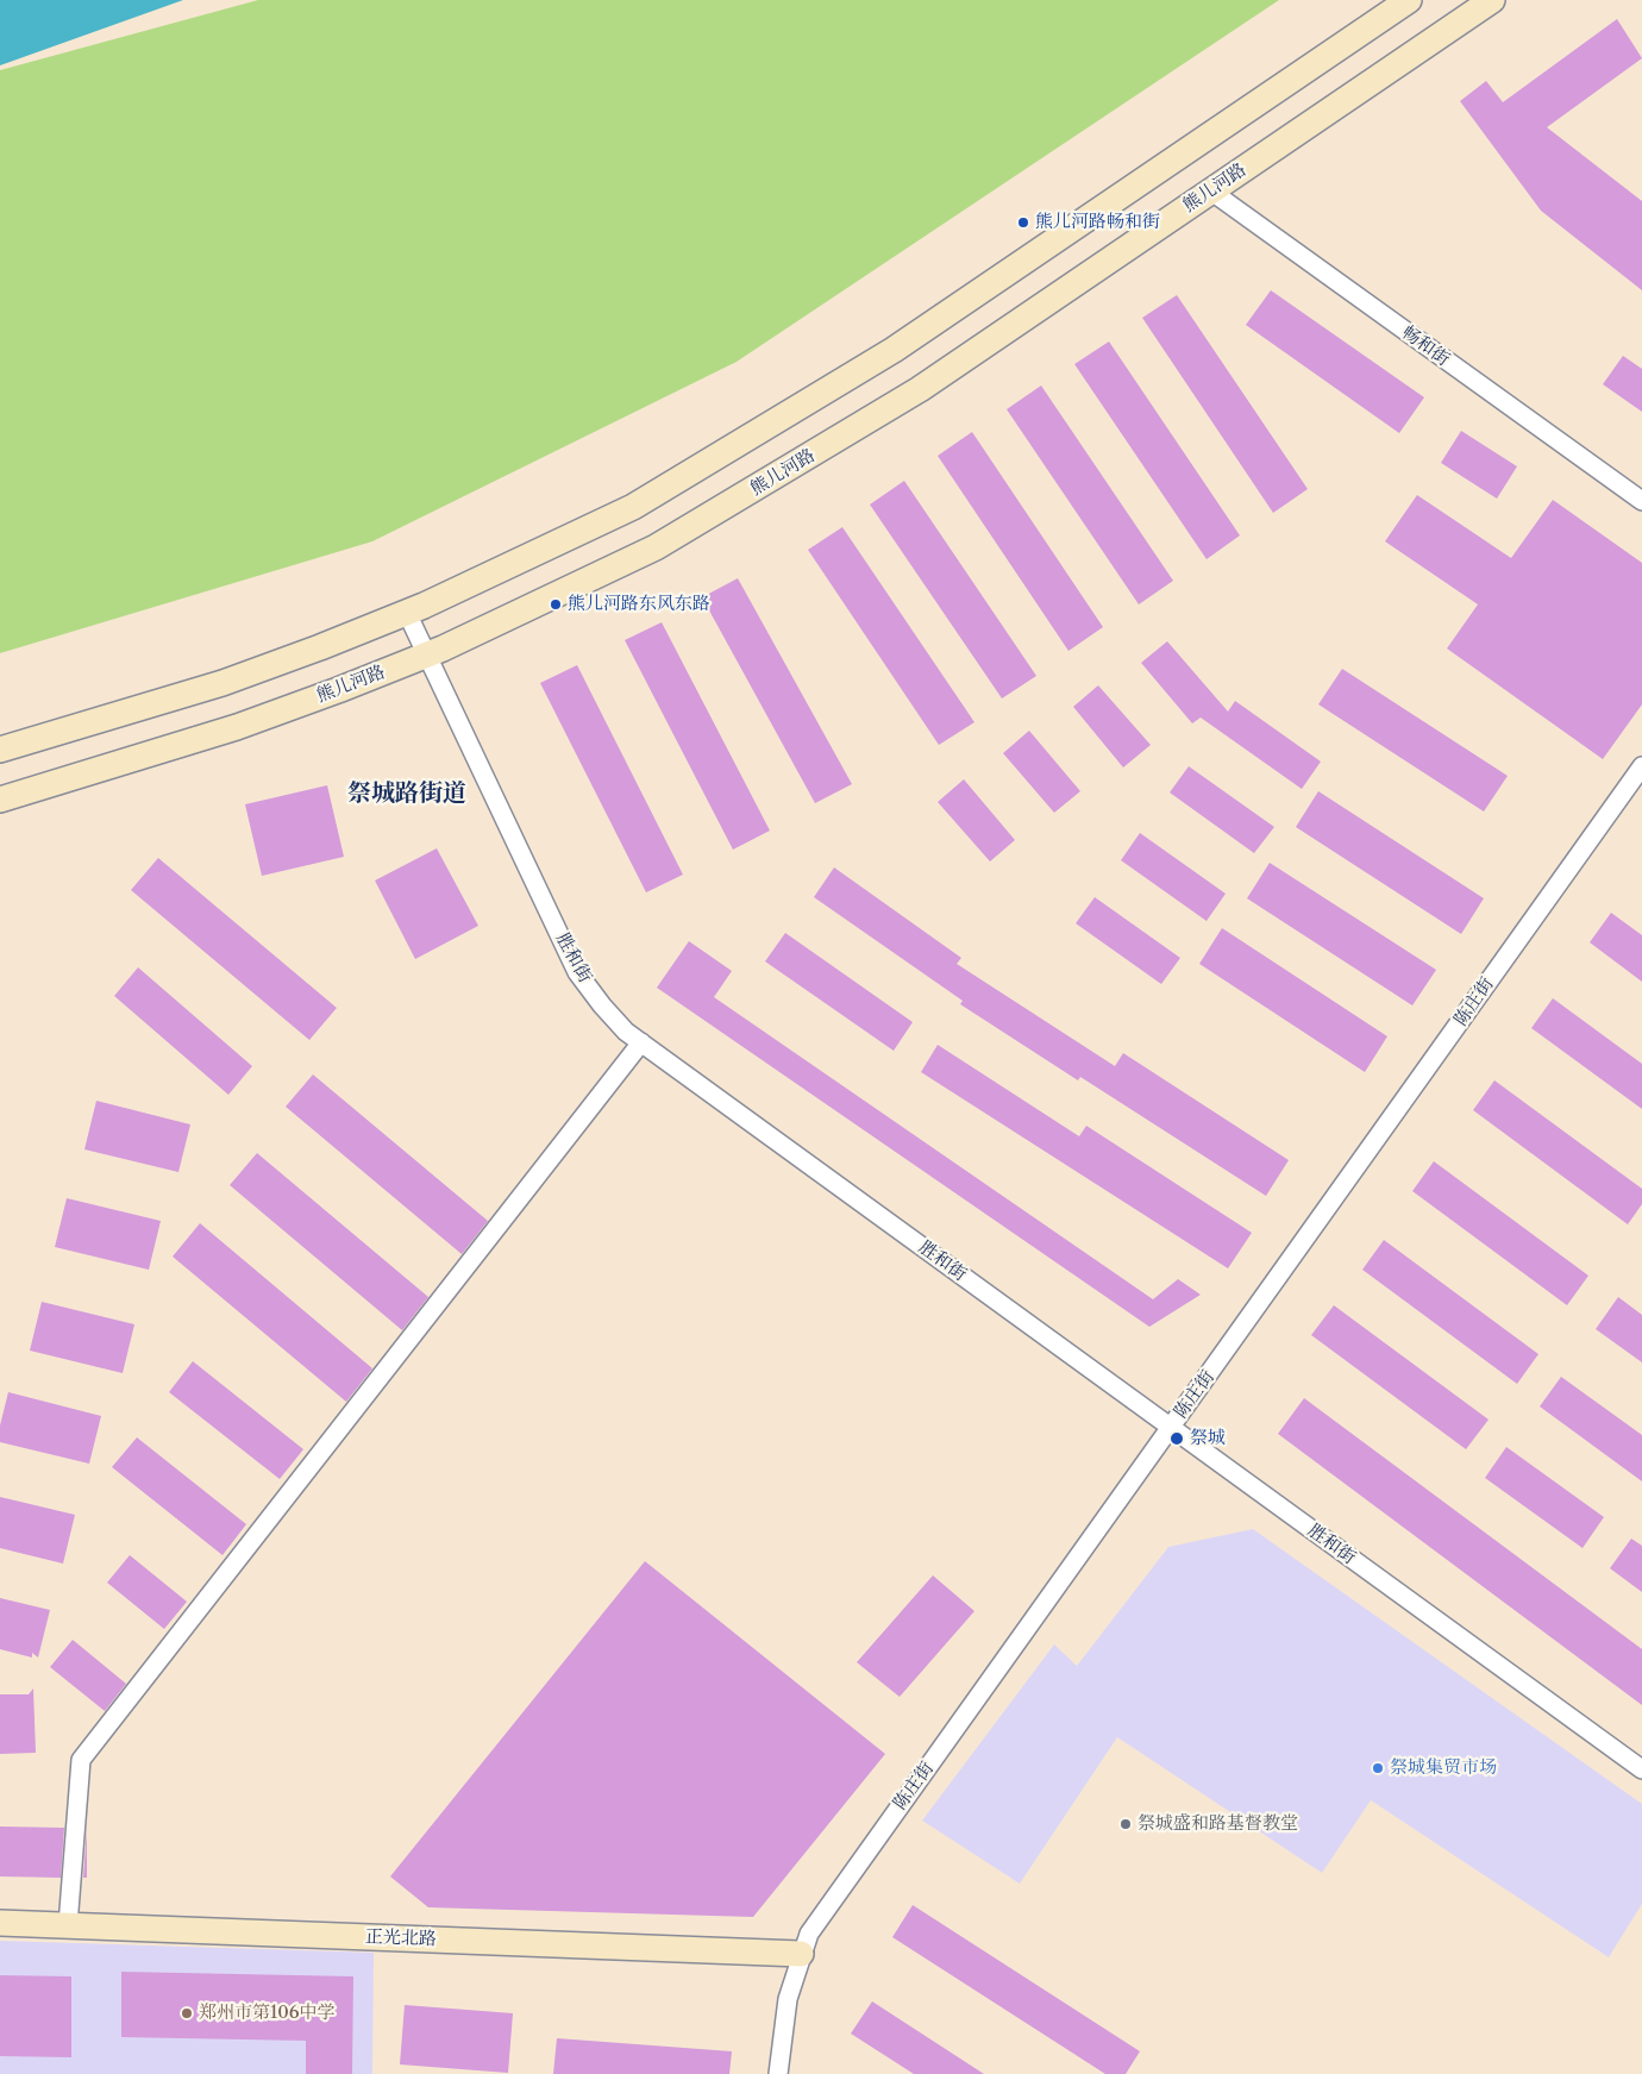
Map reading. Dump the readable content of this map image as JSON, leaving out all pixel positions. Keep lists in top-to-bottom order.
{
  "streets": {
    "street": [
      "熊儿河路",
      "畅和街",
      "胜和街",
      "陈庄街",
      "正光北路"
    ]
  },
  "crossings": [
    ["熊儿河路", "畅和街"],
    ["熊儿河路", "胜和街"],
    ["胜和街", "陈庄街"],
    ["陈庄街", "正光北路"]
  ],
  "districts": ["祭城路街道"],
  "places": [
    "熊儿河路畅和街",
    "熊儿河路东风东路",
    "祭城",
    "祭城集贸市场",
    "祭城盛和路基督教堂",
    "郑州市第106中学"
  ]
}
